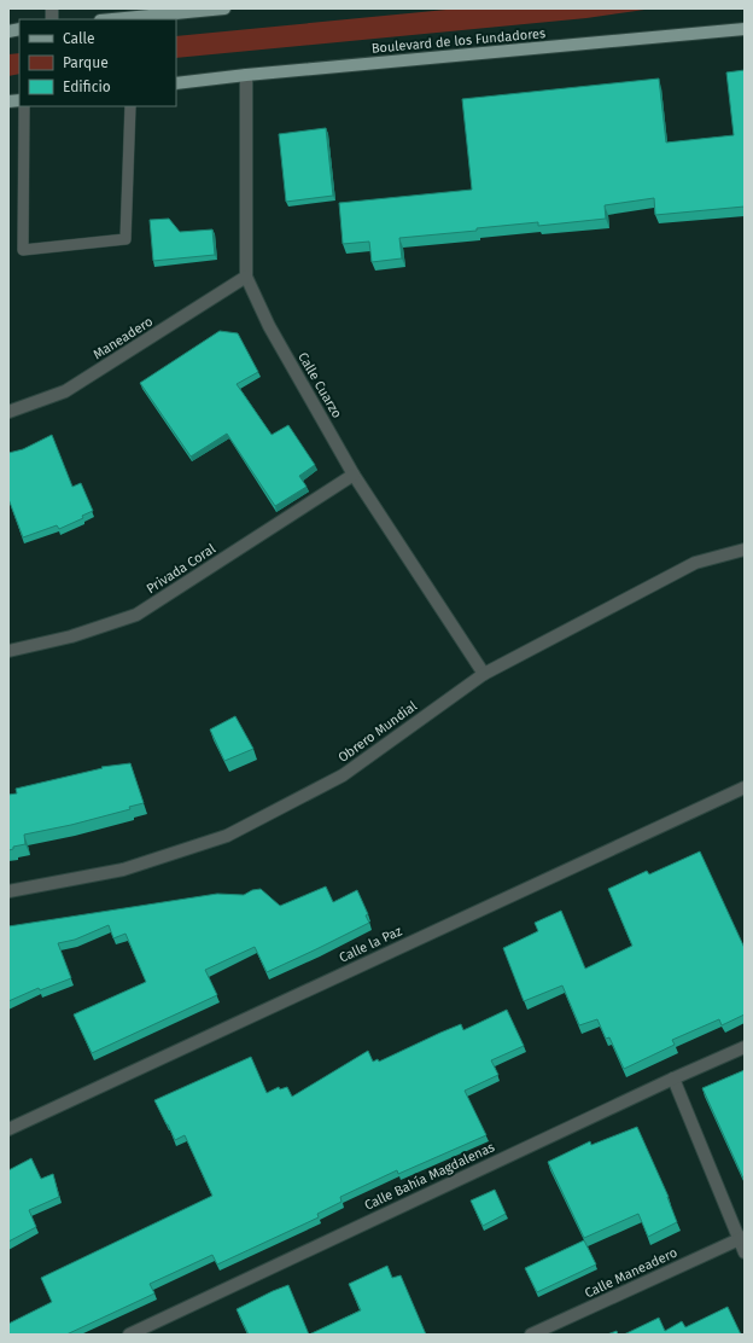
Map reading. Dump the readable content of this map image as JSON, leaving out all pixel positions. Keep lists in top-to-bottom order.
{
  "streets": {
    "main road": ["Boulevard de los Fundadores"],
    "street": [
      "Maneadero",
      "Calle Cuarzo",
      "Privada Coral",
      "Obrero Mundial",
      "Calle la Paz",
      "Calle Bahía Magdalenas",
      "Calle Maneadero"
    ]
  },
  "crossings": [
    ["Boulevard de los Fundadores", "Calle Cuarzo"],
    ["Maneadero", "Calle Cuarzo"],
    ["Calle Cuarzo", "Privada Coral"],
    ["Calle Cuarzo", "Obrero Mundial"]
  ],
  "legend": ["Calle", "Parque", "Edificio"]
}
